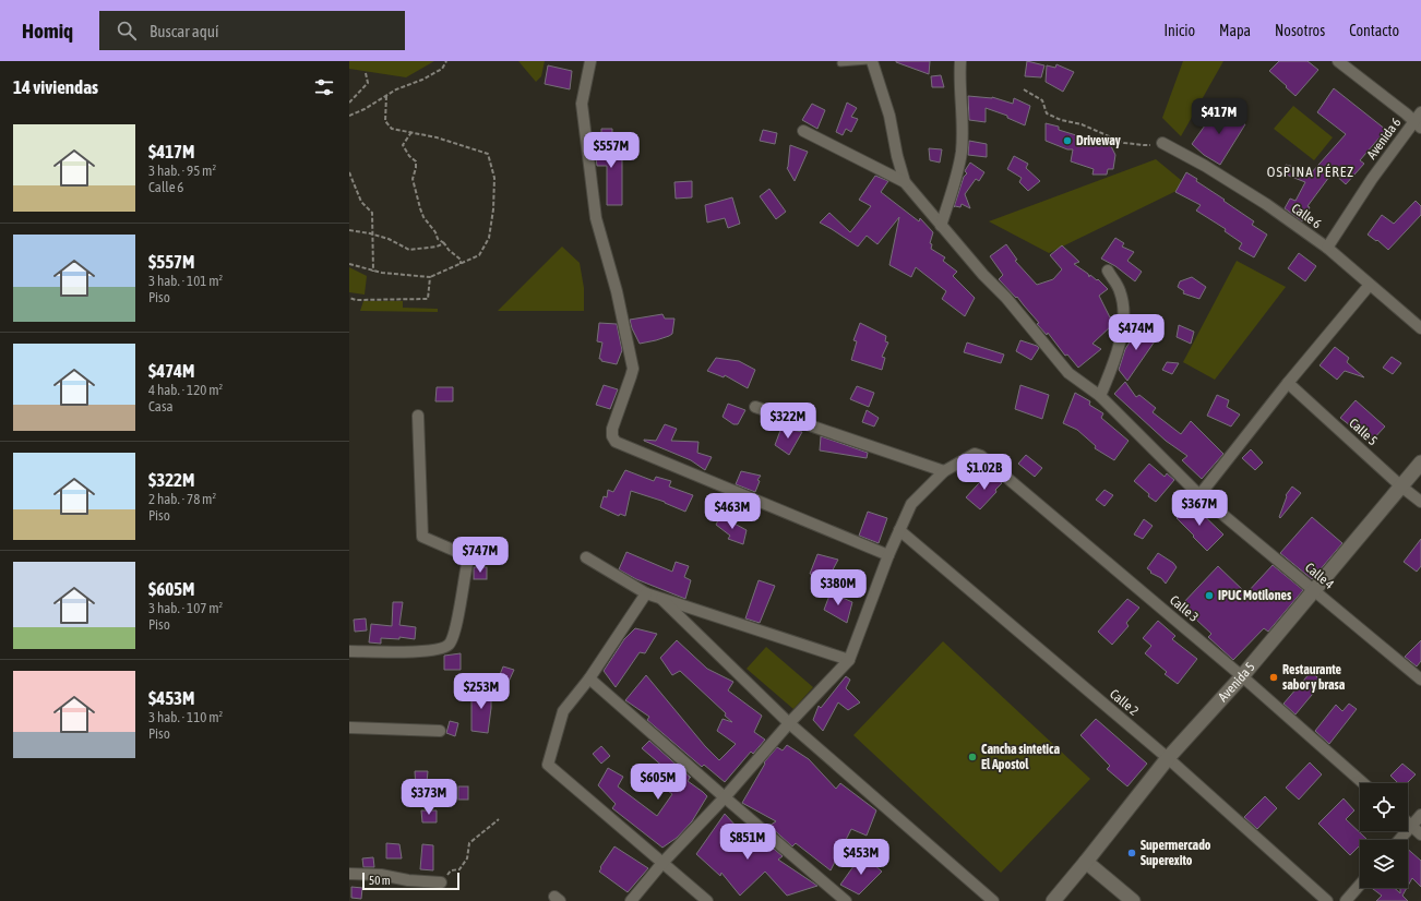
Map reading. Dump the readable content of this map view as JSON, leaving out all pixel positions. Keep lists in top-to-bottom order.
{
  "streets": {
    "street": [
      "Avenida 6",
      "Calle 6",
      "Calle 5",
      "Calle 4",
      "Calle 3",
      "Avenida 5",
      "Calle 2"
    ]
  },
  "crossings": [
    ["Avenida 6", "Calle 6"],
    ["Calle 5", "Avenida 5"],
    ["Calle 4", "Avenida 5"],
    ["Calle 3", "Avenida 5"],
    ["Avenida 5", "Calle 2"]
  ],
  "districts": ["OSPINA PÉREZ"],
  "places": [
    "Driveway",
    "IPUC Motilones",
    "Restaurante sabor y brasa",
    "Cancha sintetica El Apostol",
    "Supermercado Superexito"
  ],
  "scale_bar": "50 m",
  "page": {
    "header": "Homiq",
    "search": "Buscar aquí",
    "nav": [
      "Inicio",
      "Mapa",
      "Nosotros",
      "Contacto"
    ],
    "heading": "14 viviendas",
    "price": [
      "$417M",
      "$557M",
      "$474M",
      "$322M",
      "$1.02B",
      "$367M",
      "$463M",
      "$747M",
      "$380M",
      "$253M",
      "$605M",
      "$373M",
      "$851M",
      "$453M"
    ],
    "list": [
      {
        "name": "$417M",
        "note": "3 hab. · 95 m² · Calle 6"
      },
      {
        "name": "$557M",
        "note": "3 hab. · 101 m² · Piso"
      },
      {
        "name": "$474M",
        "note": "4 hab. · 120 m² · Casa"
      },
      {
        "name": "$322M",
        "note": "2 hab. · 78 m² · Piso"
      },
      {
        "name": "$605M",
        "note": "3 hab. · 107 m² · Piso"
      },
      {
        "name": "$453M",
        "note": "3 hab. · 110 m² · Piso"
      }
    ],
    "scale": "50 m"
  }
}
